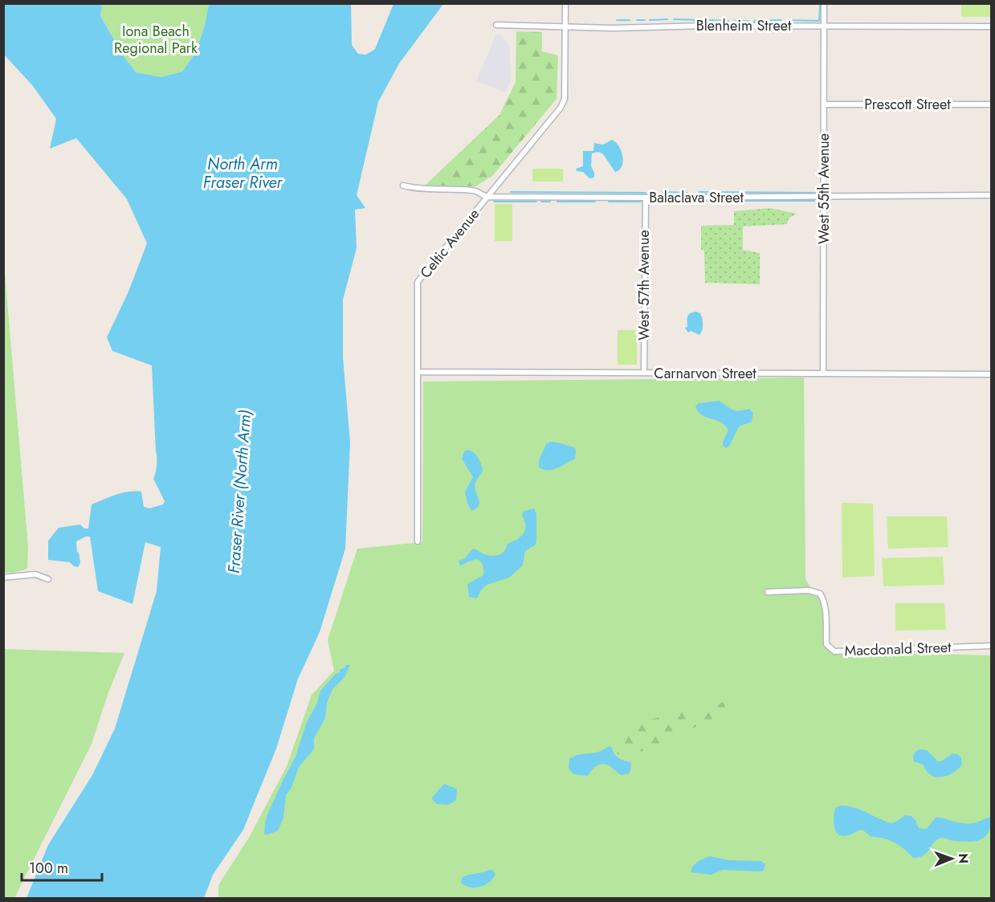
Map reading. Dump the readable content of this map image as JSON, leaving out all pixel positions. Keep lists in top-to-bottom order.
{
  "streets": {
    "street": [
      "Blenheim Street",
      "Prescott Street",
      "West 55th Avenue",
      "Balaclava Street",
      "Celtic Avenue",
      "West 57th Avenue",
      "Carnarvon Street",
      "Macdonald Street"
    ]
  },
  "crossings": [
    ["Blenheim Street", "West 55th Avenue"],
    ["Blenheim Street", "Celtic Avenue"],
    ["Prescott Street", "West 55th Avenue"],
    ["West 55th Avenue", "Balaclava Street"],
    ["West 55th Avenue", "Carnarvon Street"],
    ["Balaclava Street", "Celtic Avenue"],
    ["Balaclava Street", "West 57th Avenue"],
    ["Celtic Avenue", "Carnarvon Street"],
    ["West 57th Avenue", "Carnarvon Street"]
  ],
  "water": ["North Arm Fraser River", "Fraser River (North Arm)"],
  "parks": ["Iona Beach Regional Park"],
  "scale_bar": "100 m",
  "north": "right"
}
